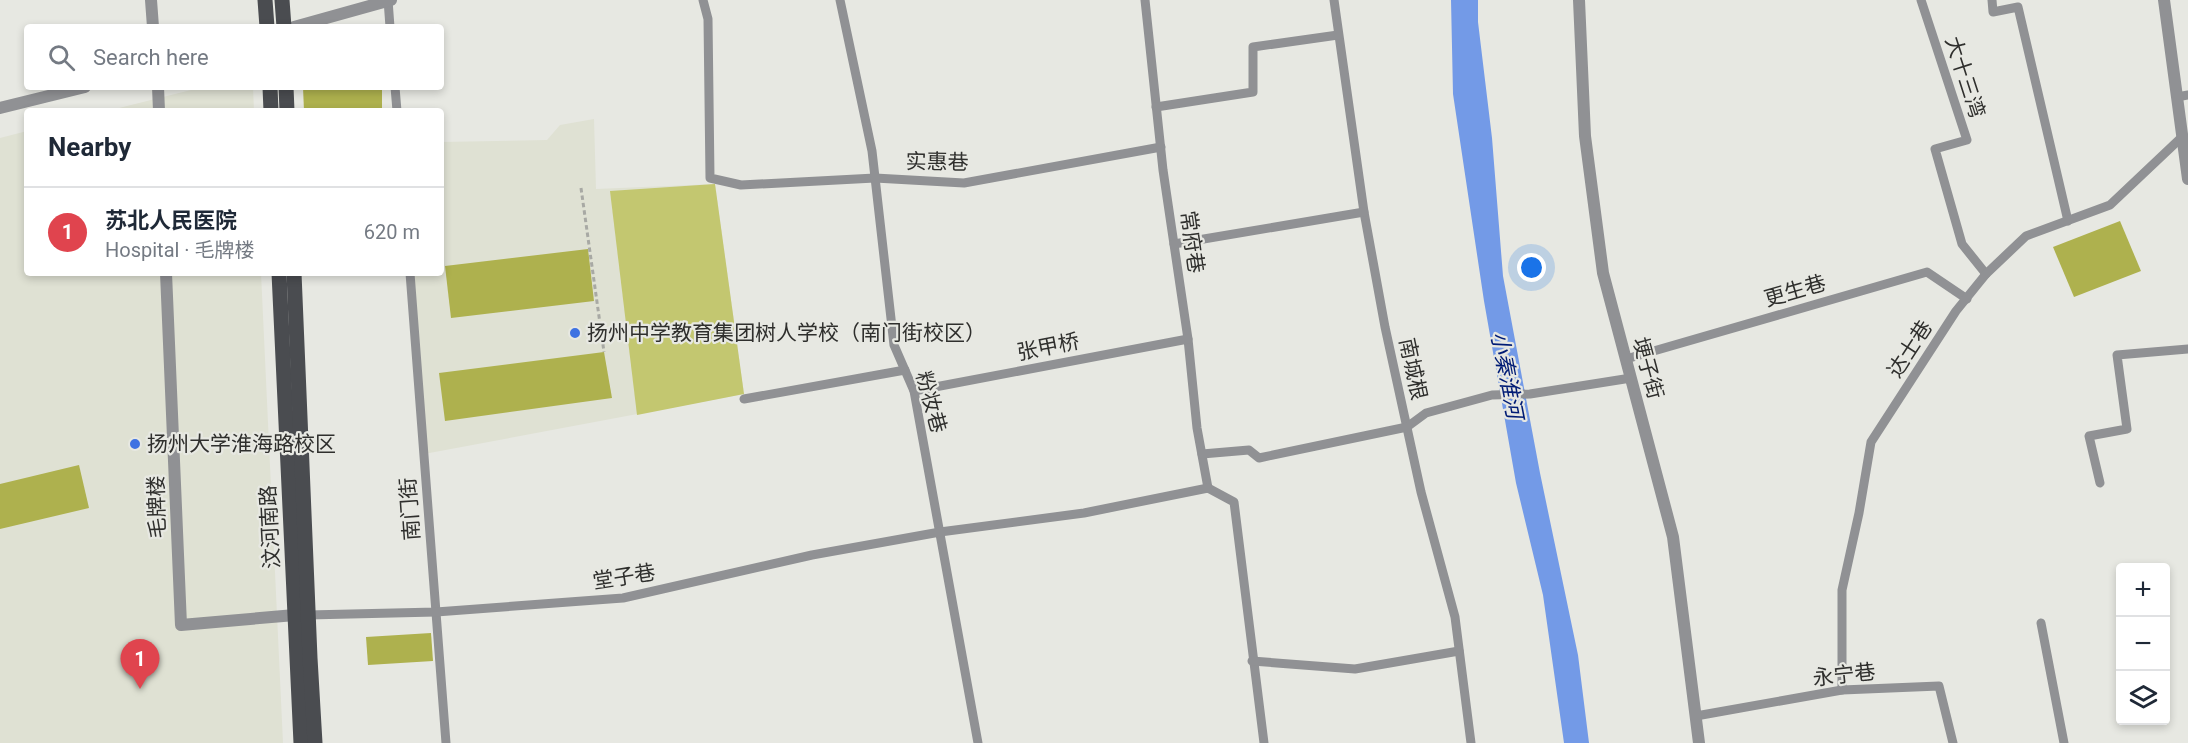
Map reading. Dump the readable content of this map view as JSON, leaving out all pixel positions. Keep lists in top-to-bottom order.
{
  "streets": {
    "main road": ["汶河南路"],
    "street": ["埂子街", "毛牌楼"],
    "lane": [
      "大十三湾",
      "实惠巷",
      "常府巷",
      "更生巷",
      "张甲桥",
      "达士巷",
      "南城根",
      "粉妆巷",
      "南门街",
      "堂子巷",
      "永宁巷"
    ]
  },
  "crossings": [
    ["大十三湾", "达士巷"],
    ["实惠巷", "常府巷"],
    ["实惠巷", "粉妆巷"],
    ["常府巷", "张甲桥"],
    ["常府巷", "堂子巷"],
    ["更生巷", "达士巷"],
    ["更生巷", "埂子街"],
    ["张甲桥", "粉妆巷"],
    ["达士巷", "永宁巷"],
    ["埂子街", "永宁巷"],
    ["粉妆巷", "堂子巷"],
    ["毛牌楼", "汶河南路"],
    ["毛牌楼", "堂子巷"],
    ["南门街", "堂子巷"],
    ["汶河南路", "堂子巷"]
  ],
  "water": ["小秦淮河"],
  "places": ["扬州中学教育集团树人学校（南门街校区）", "扬州大学淮海路校区"],
  "page": {
    "search": "Search here",
    "heading": "Nearby",
    "list": [
      {
        "mark": "1",
        "name": "苏北人民医院",
        "note": "Hospital · 毛牌楼",
        "value": "620 m"
      }
    ],
    "map_buttons": ["+", "−"],
    "pins": "1"
  }
}
